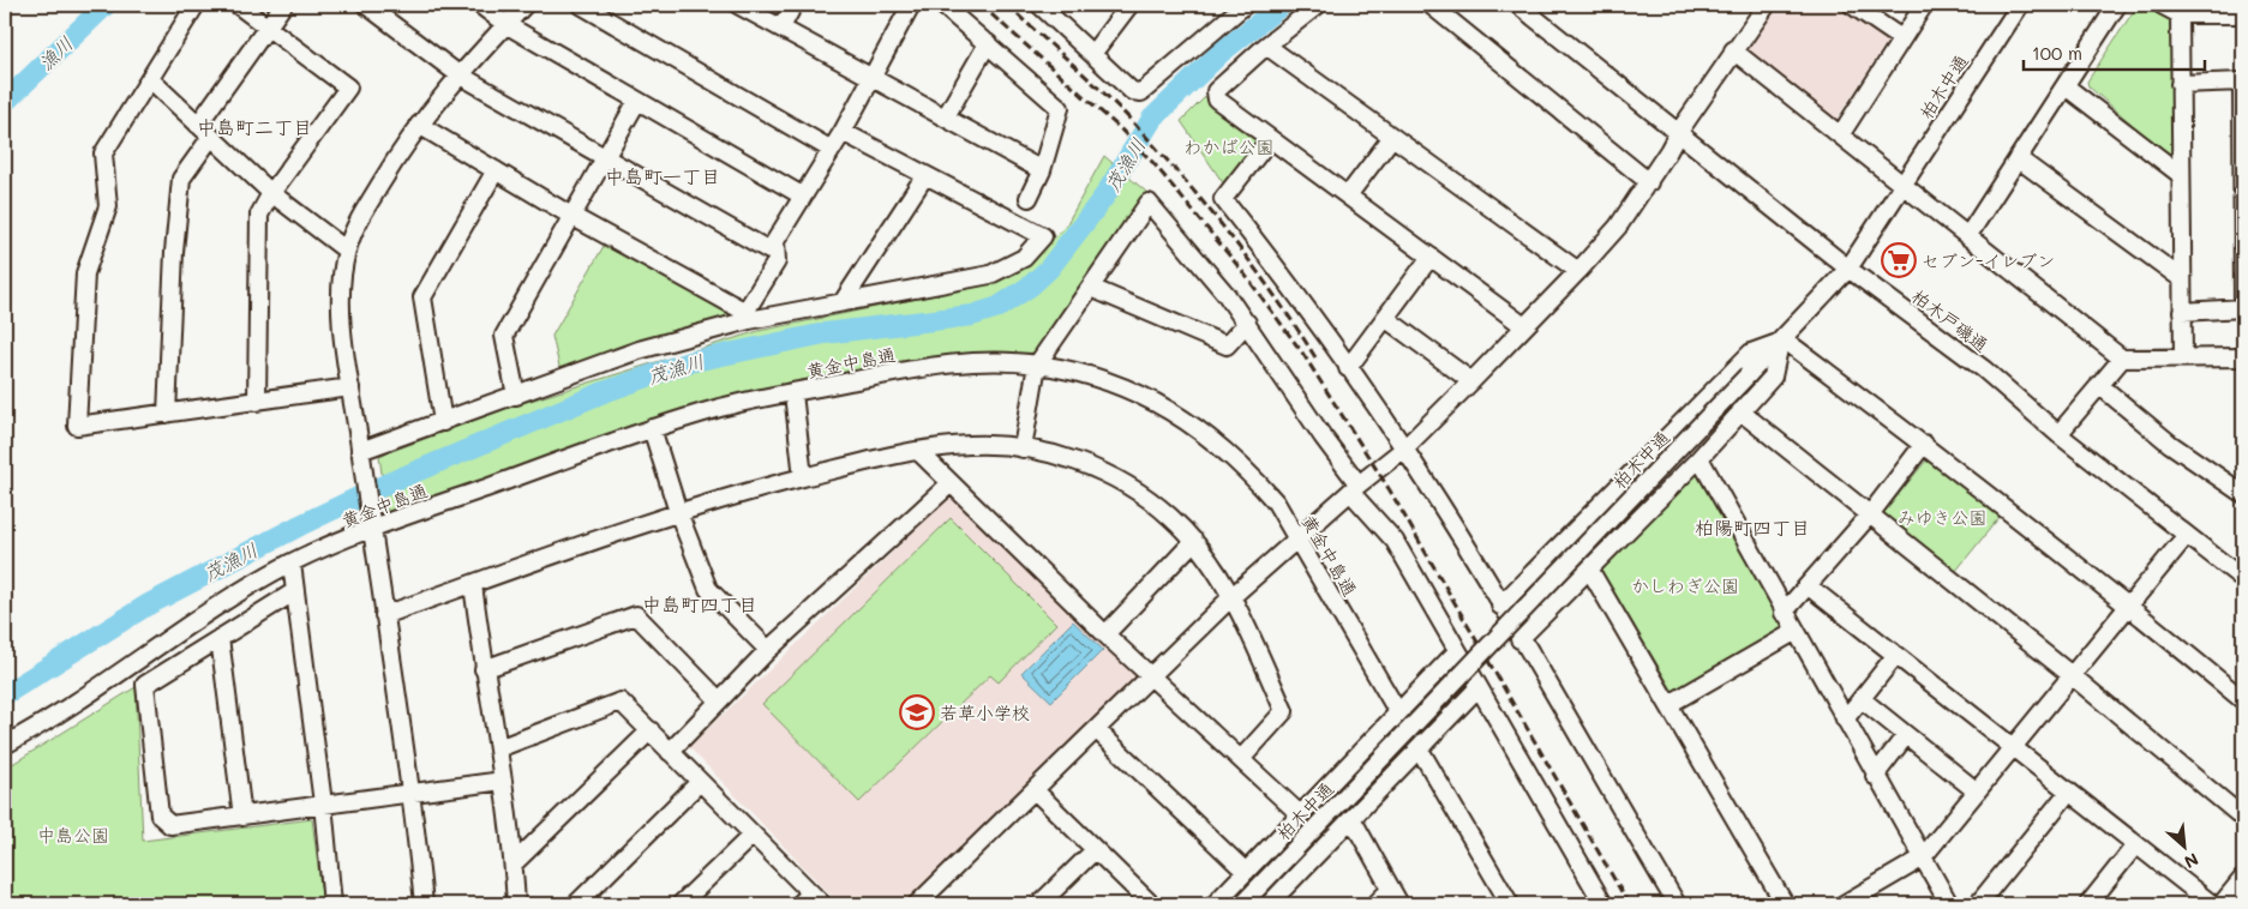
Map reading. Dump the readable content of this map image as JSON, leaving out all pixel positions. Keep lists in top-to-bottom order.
{
  "streets": {
    "street": ["柏木中通", "柏木戸磯通", "黄金中島通"]
  },
  "crossings": [
    ["柏木中通", "柏木戸磯通"]
  ],
  "districts": [
    "中島町二丁目",
    "中島町一丁目",
    "柏陽町四丁目",
    "中島町四丁目"
  ],
  "water": ["漁川", "茂漁川"],
  "parks": [
    "わかば公園",
    "みゆき公園",
    "かしわぎ公園",
    "中島公園"
  ],
  "places": {
    "supermarket": ["セブン-イレブン"],
    "school or university": ["若草小学校"]
  },
  "scale_bar": "100 m",
  "north": "bottom right"
}
